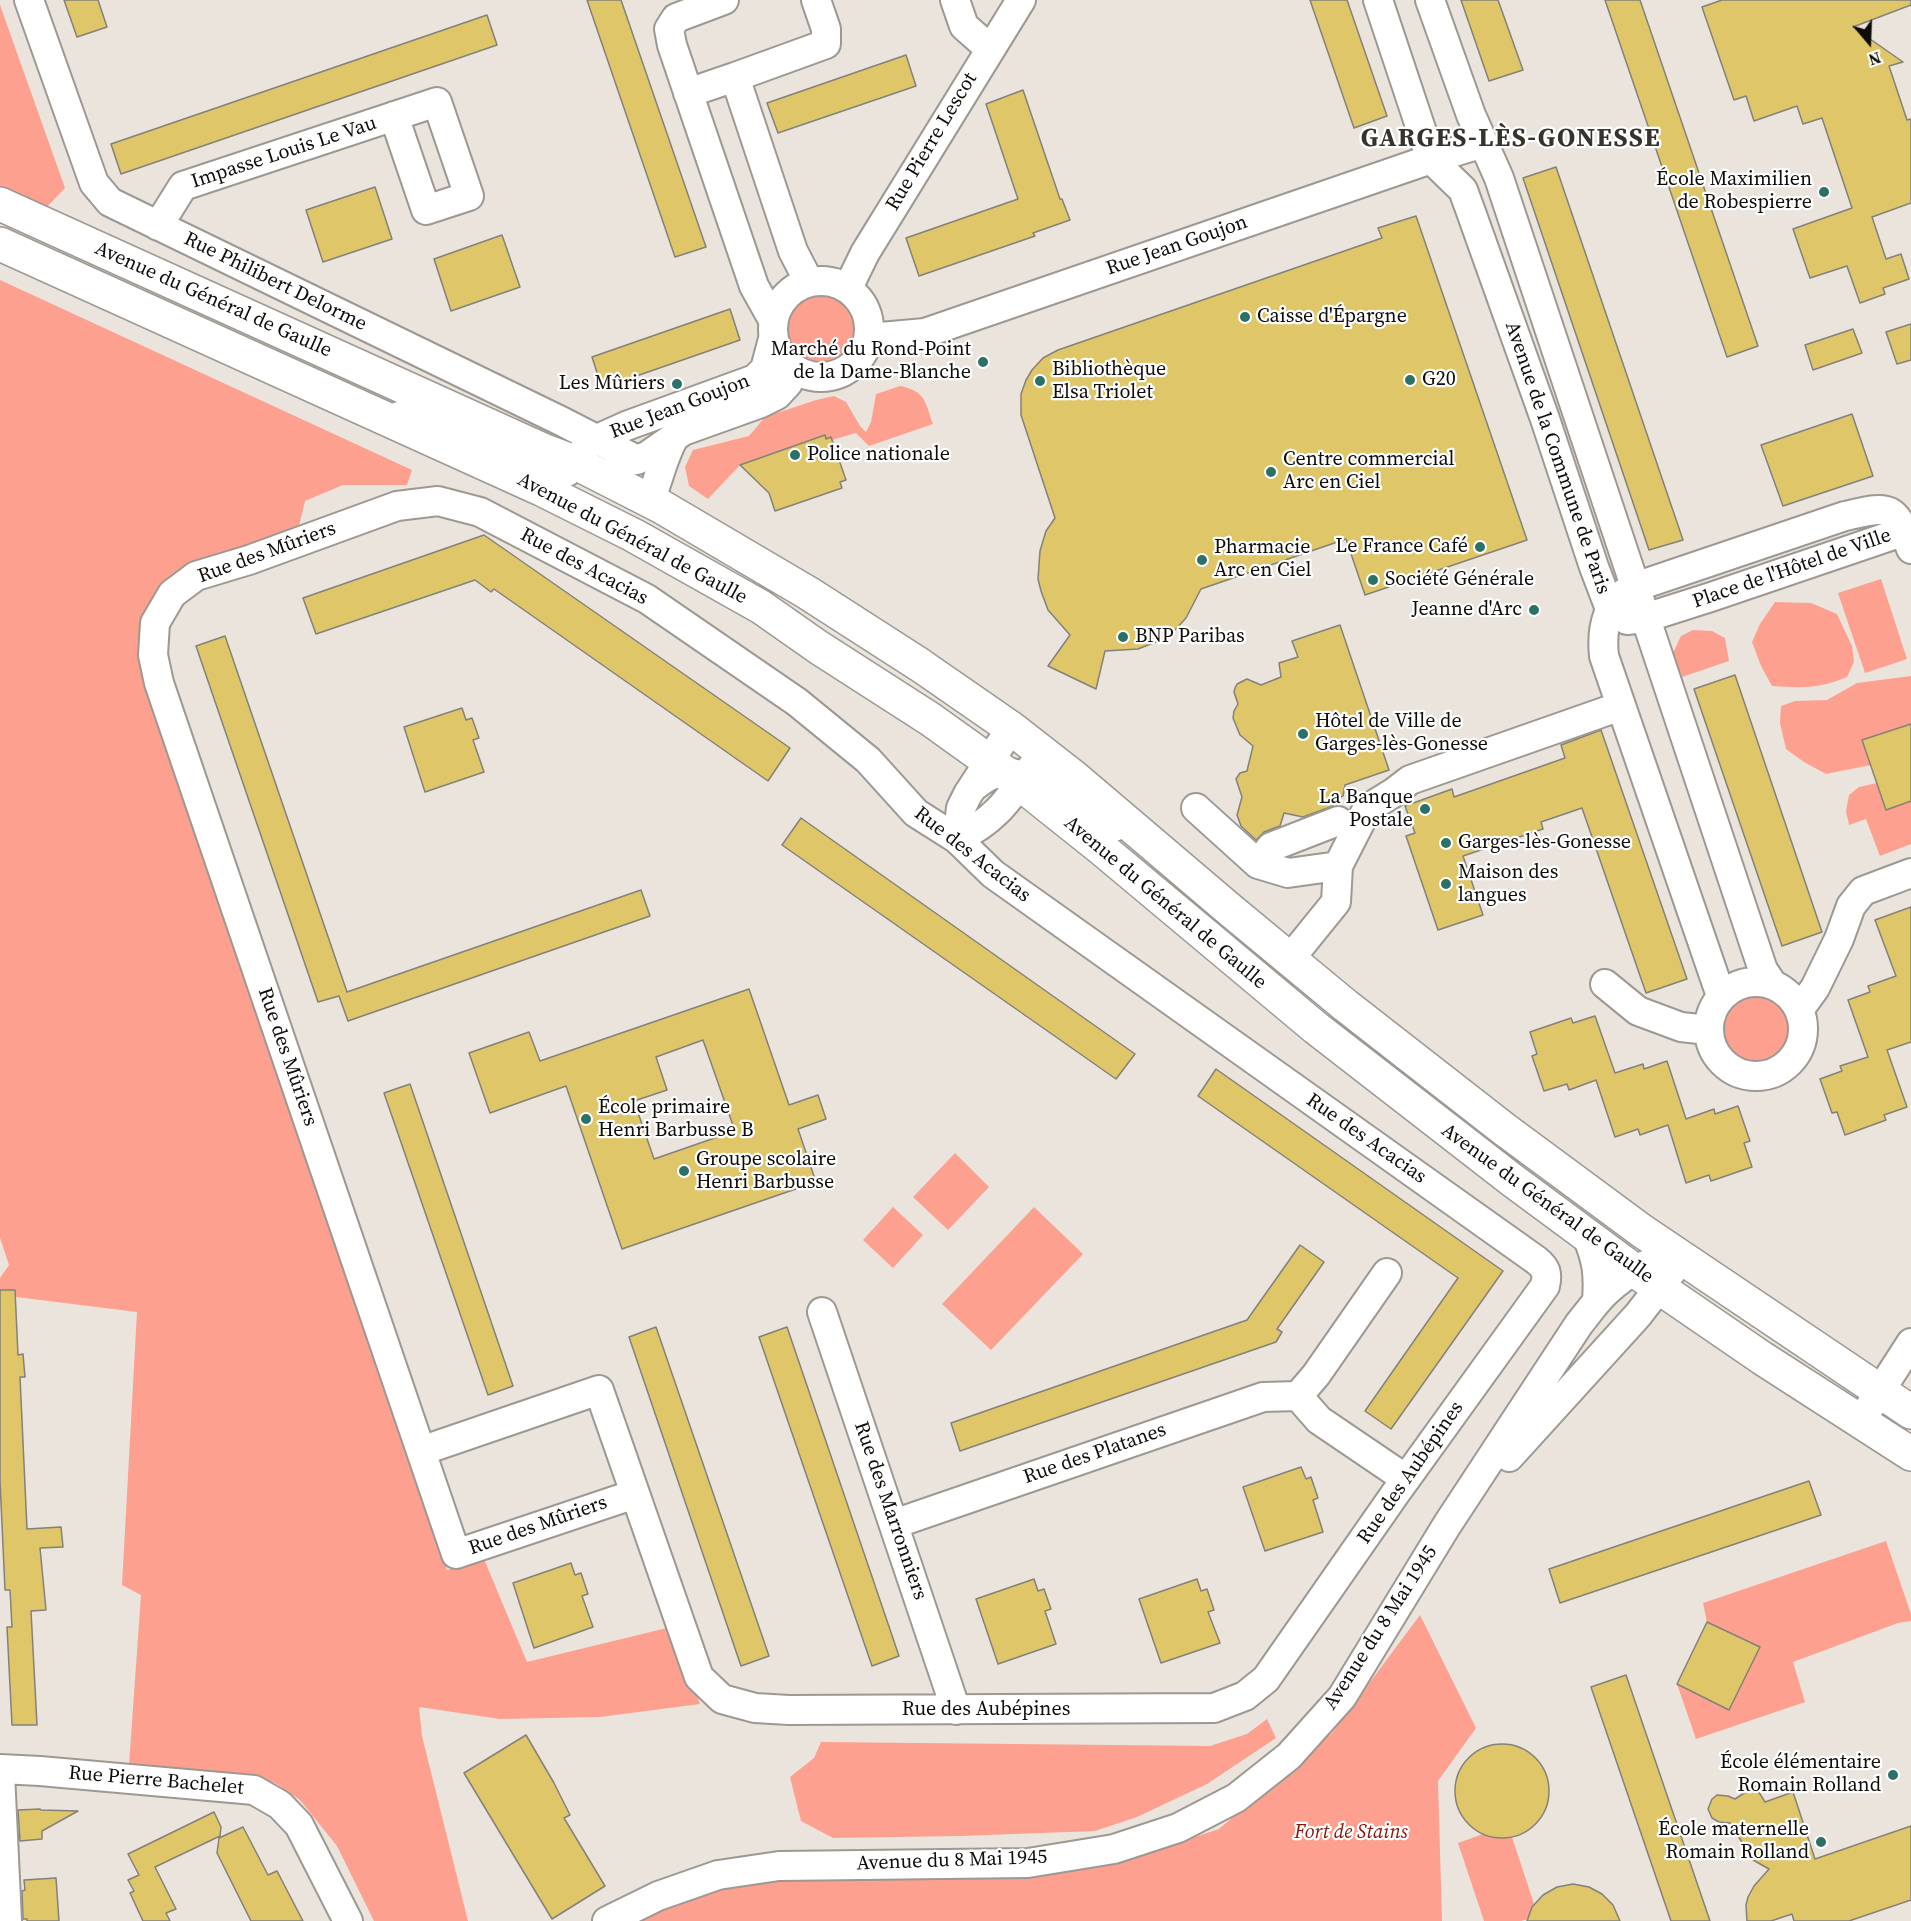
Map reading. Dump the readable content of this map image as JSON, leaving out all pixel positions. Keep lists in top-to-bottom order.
{
  "streets": {
    "main road": ["Avenue du Général de Gaulle"],
    "street": [
      "Rue Pierre Lescot",
      "Impasse Louis Le Vau",
      "Rue Jean Goujon",
      "Rue Philibert Delorme",
      "Avenue de la Commune de Paris",
      "Rue des Mûriers",
      "Rue des Acacias",
      "Place de l'Hôtel de Ville",
      "Rue des Platanes",
      "Rue des Aubépines",
      "Rue des Marronniers",
      "Avenue du 8 Mai 1945",
      "Rue Pierre Bachelet"
    ]
  },
  "crossings": [
    ["Rue Pierre Lescot", "Rue Jean Goujon"],
    ["Impasse Louis Le Vau", "Rue Philibert Delorme"],
    ["Rue Jean Goujon", "Rue Philibert Delorme"],
    ["Rue Jean Goujon", "Avenue du Général de Gaulle"],
    ["Rue Jean Goujon", "Avenue de la Commune de Paris"],
    ["Rue Philibert Delorme", "Avenue du Général de Gaulle"],
    ["Avenue du Général de Gaulle", "Avenue du 8 Mai 1945"],
    ["Avenue de la Commune de Paris", "Place de l'Hôtel de Ville"],
    ["Rue des Mûriers", "Rue des Acacias"],
    ["Rue des Mûriers", "Rue des Aubépines"],
    ["Rue des Acacias", "Rue des Aubépines"],
    ["Rue des Platanes", "Rue des Marronniers"],
    ["Rue des Aubépines", "Rue des Marronniers"]
  ],
  "districts": ["GARGES-LÈS-GONESSE"],
  "parks": ["Fort de Stains"],
  "places": [
    "École Maximilien de Robespierre",
    "Caisse d'Épargne",
    "Marché du Rond-Point de la Dame-Blanche",
    "G20",
    "Bibliothèque Elsa Triolet",
    "Les Mûriers",
    "Police nationale",
    "Centre commercial Arc en Ciel",
    "Le France Café",
    "Pharmacie Arc en Ciel",
    "Société Générale",
    "Jeanne d'Arc",
    "BNP Paribas",
    "Hôtel de Ville de Garges-lès-Gonesse",
    "La Banque Postale",
    "Garges-lès-Gonesse",
    "Maison des langues",
    "École primaire Henri Barbusse B",
    "Groupe scolaire Henri Barbusse",
    "École élémentaire Romain Rolland",
    "École maternelle Romain Rolland"
  ],
  "north": "bottom"
}
